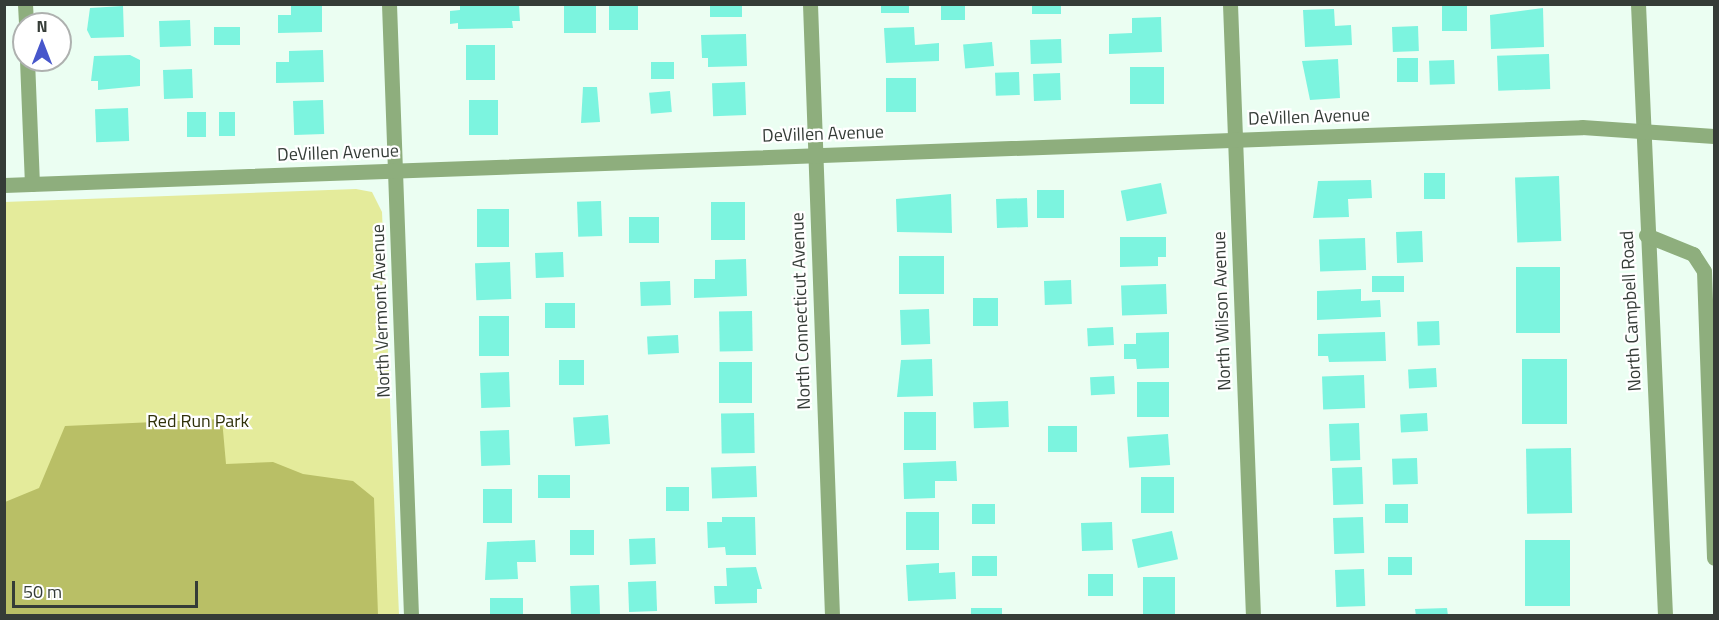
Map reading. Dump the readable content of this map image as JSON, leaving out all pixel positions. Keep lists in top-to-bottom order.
{
  "streets": {
    "street": [
      "DeVillen Avenue",
      "North Vermont Avenue",
      "North Connecticut Avenue",
      "North Wilson Avenue",
      "North Campbell Road"
    ]
  },
  "crossings": [
    ["DeVillen Avenue", "North Vermont Avenue"],
    ["DeVillen Avenue", "North Connecticut Avenue"],
    ["DeVillen Avenue", "North Wilson Avenue"],
    ["DeVillen Avenue", "North Campbell Road"]
  ],
  "parks": ["Red Run Park"],
  "scale_bar": "50 m",
  "north": "top"
}
